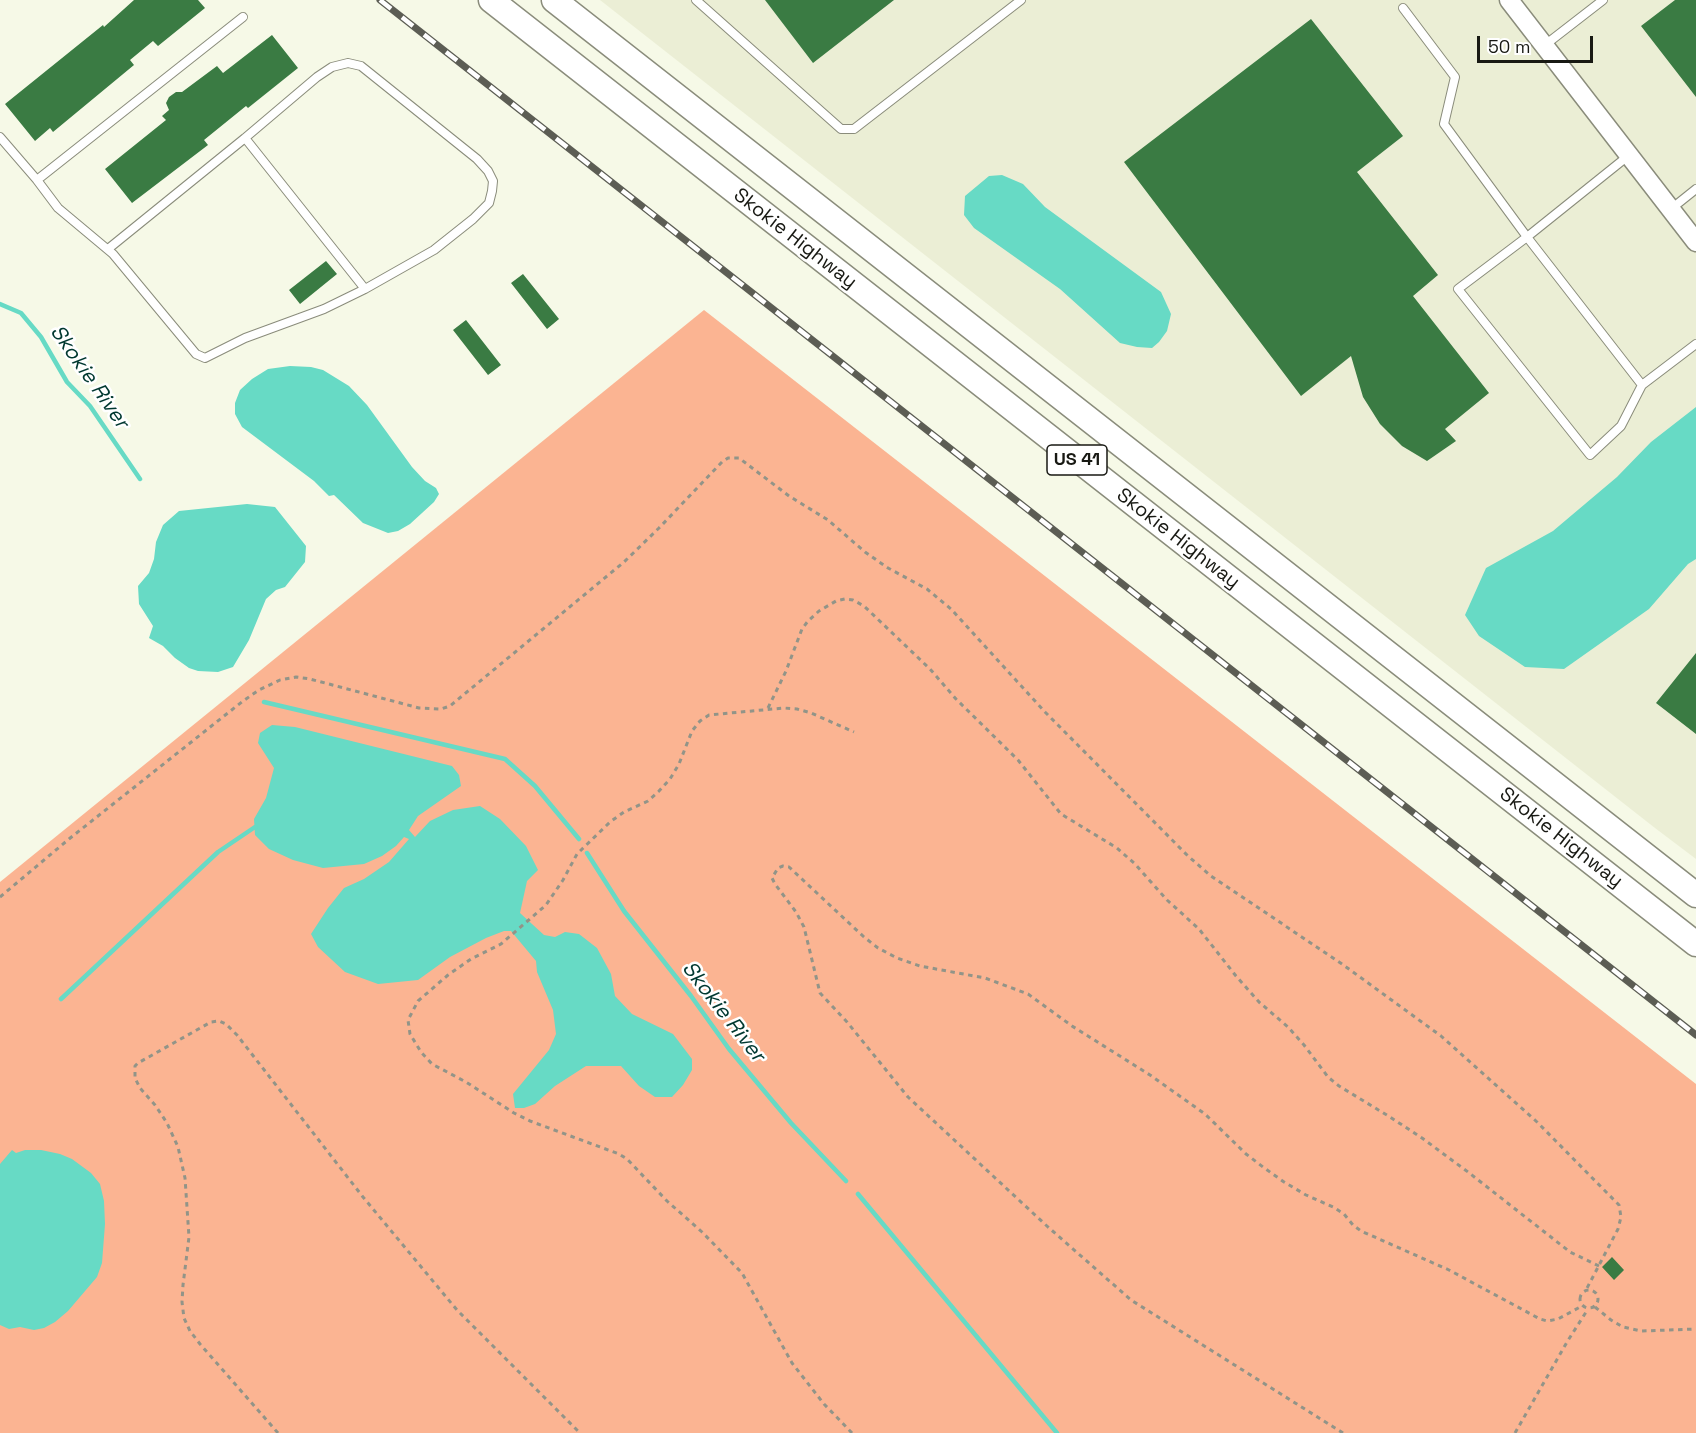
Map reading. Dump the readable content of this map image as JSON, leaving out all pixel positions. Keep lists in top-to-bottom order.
{
  "streets": {
    "highway": ["Skokie Highway", "US 41"]
  },
  "water": ["Skokie River"],
  "scale_bar": "50 m"
}
